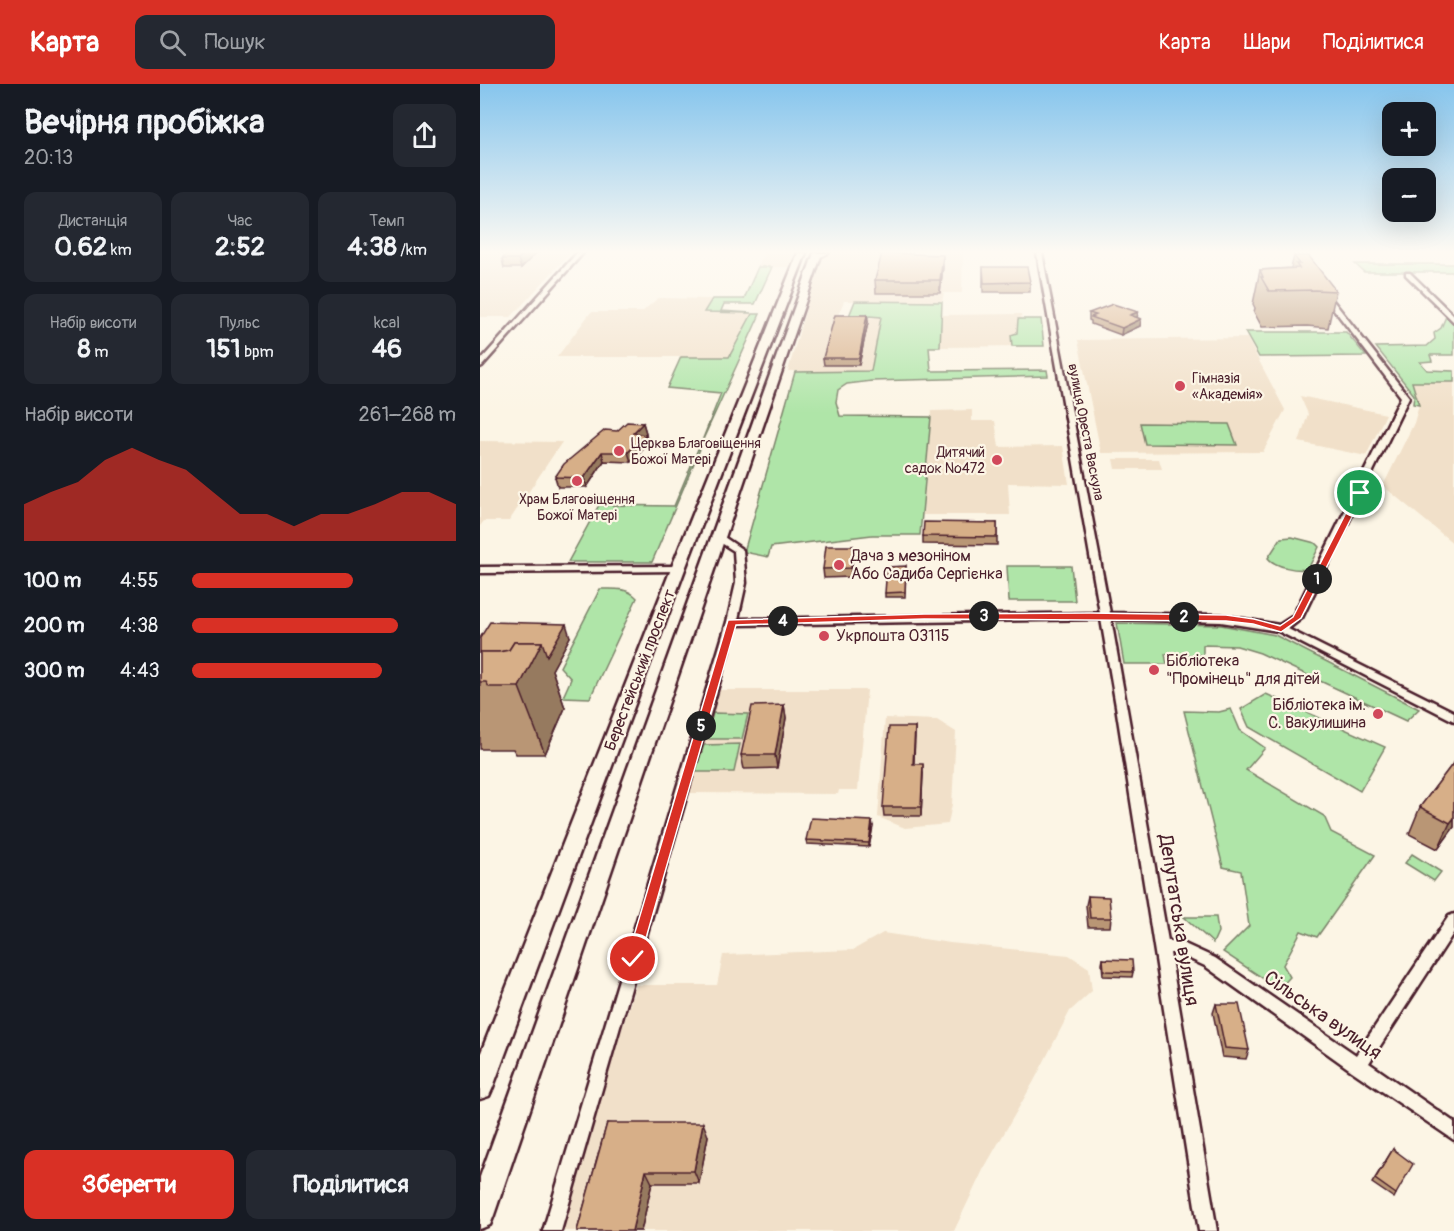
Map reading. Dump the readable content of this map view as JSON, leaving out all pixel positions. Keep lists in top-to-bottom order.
{
  "streets": {
    "main road": ["Берестейський проспект"],
    "street": ["вулиця Ореста Васкула", "Депутатська вулиця", "Сільська вулиця"]
  },
  "crossings": [
    ["вулиця Ореста Васкула", "Депутатська вулиця"],
    ["Депутатська вулиця", "Сільська вулиця"]
  ],
  "places": [
    "Гімназія «Академія»",
    "Церква Благовіщення Божої Матері",
    "Дитячий садок №472",
    "Храм Благовіщення Божої Матері",
    "Дача з мезоніном Або Садиба Сергієнка",
    "Укрпошта 03115",
    "Бібліотека \"Промінець\" для дітей",
    "Бібліотека ім. С. Вакулишина"
  ],
  "page": {
    "header": "Карта",
    "search": "Пошук",
    "nav": ["Карта", "Шари", "Поділитися"],
    "heading": ["Вечірня пробіжка", "20:13"],
    "map_buttons": ["+", "−"],
    "stats": [
      ["Дистанція", "0.62 km"],
      ["Час", "2:52"],
      ["Темп", "4:38 /km"],
      ["Набір висоти", "8 m"],
      ["Пульс", "151 bpm"],
      ["kcal", "46"]
    ],
    "chart": ["Набір висоти", "261–268 m"],
    "list": [
      {
        "name": "100 m",
        "note": "4:55"
      },
      {
        "name": "200 m",
        "note": "4:38"
      },
      {
        "name": "300 m",
        "note": "4:43"
      }
    ],
    "pins": [
      "1",
      "3",
      "2",
      "4",
      "5"
    ],
    "buttons": ["Зберегти", "Поділитися"]
  }
}
